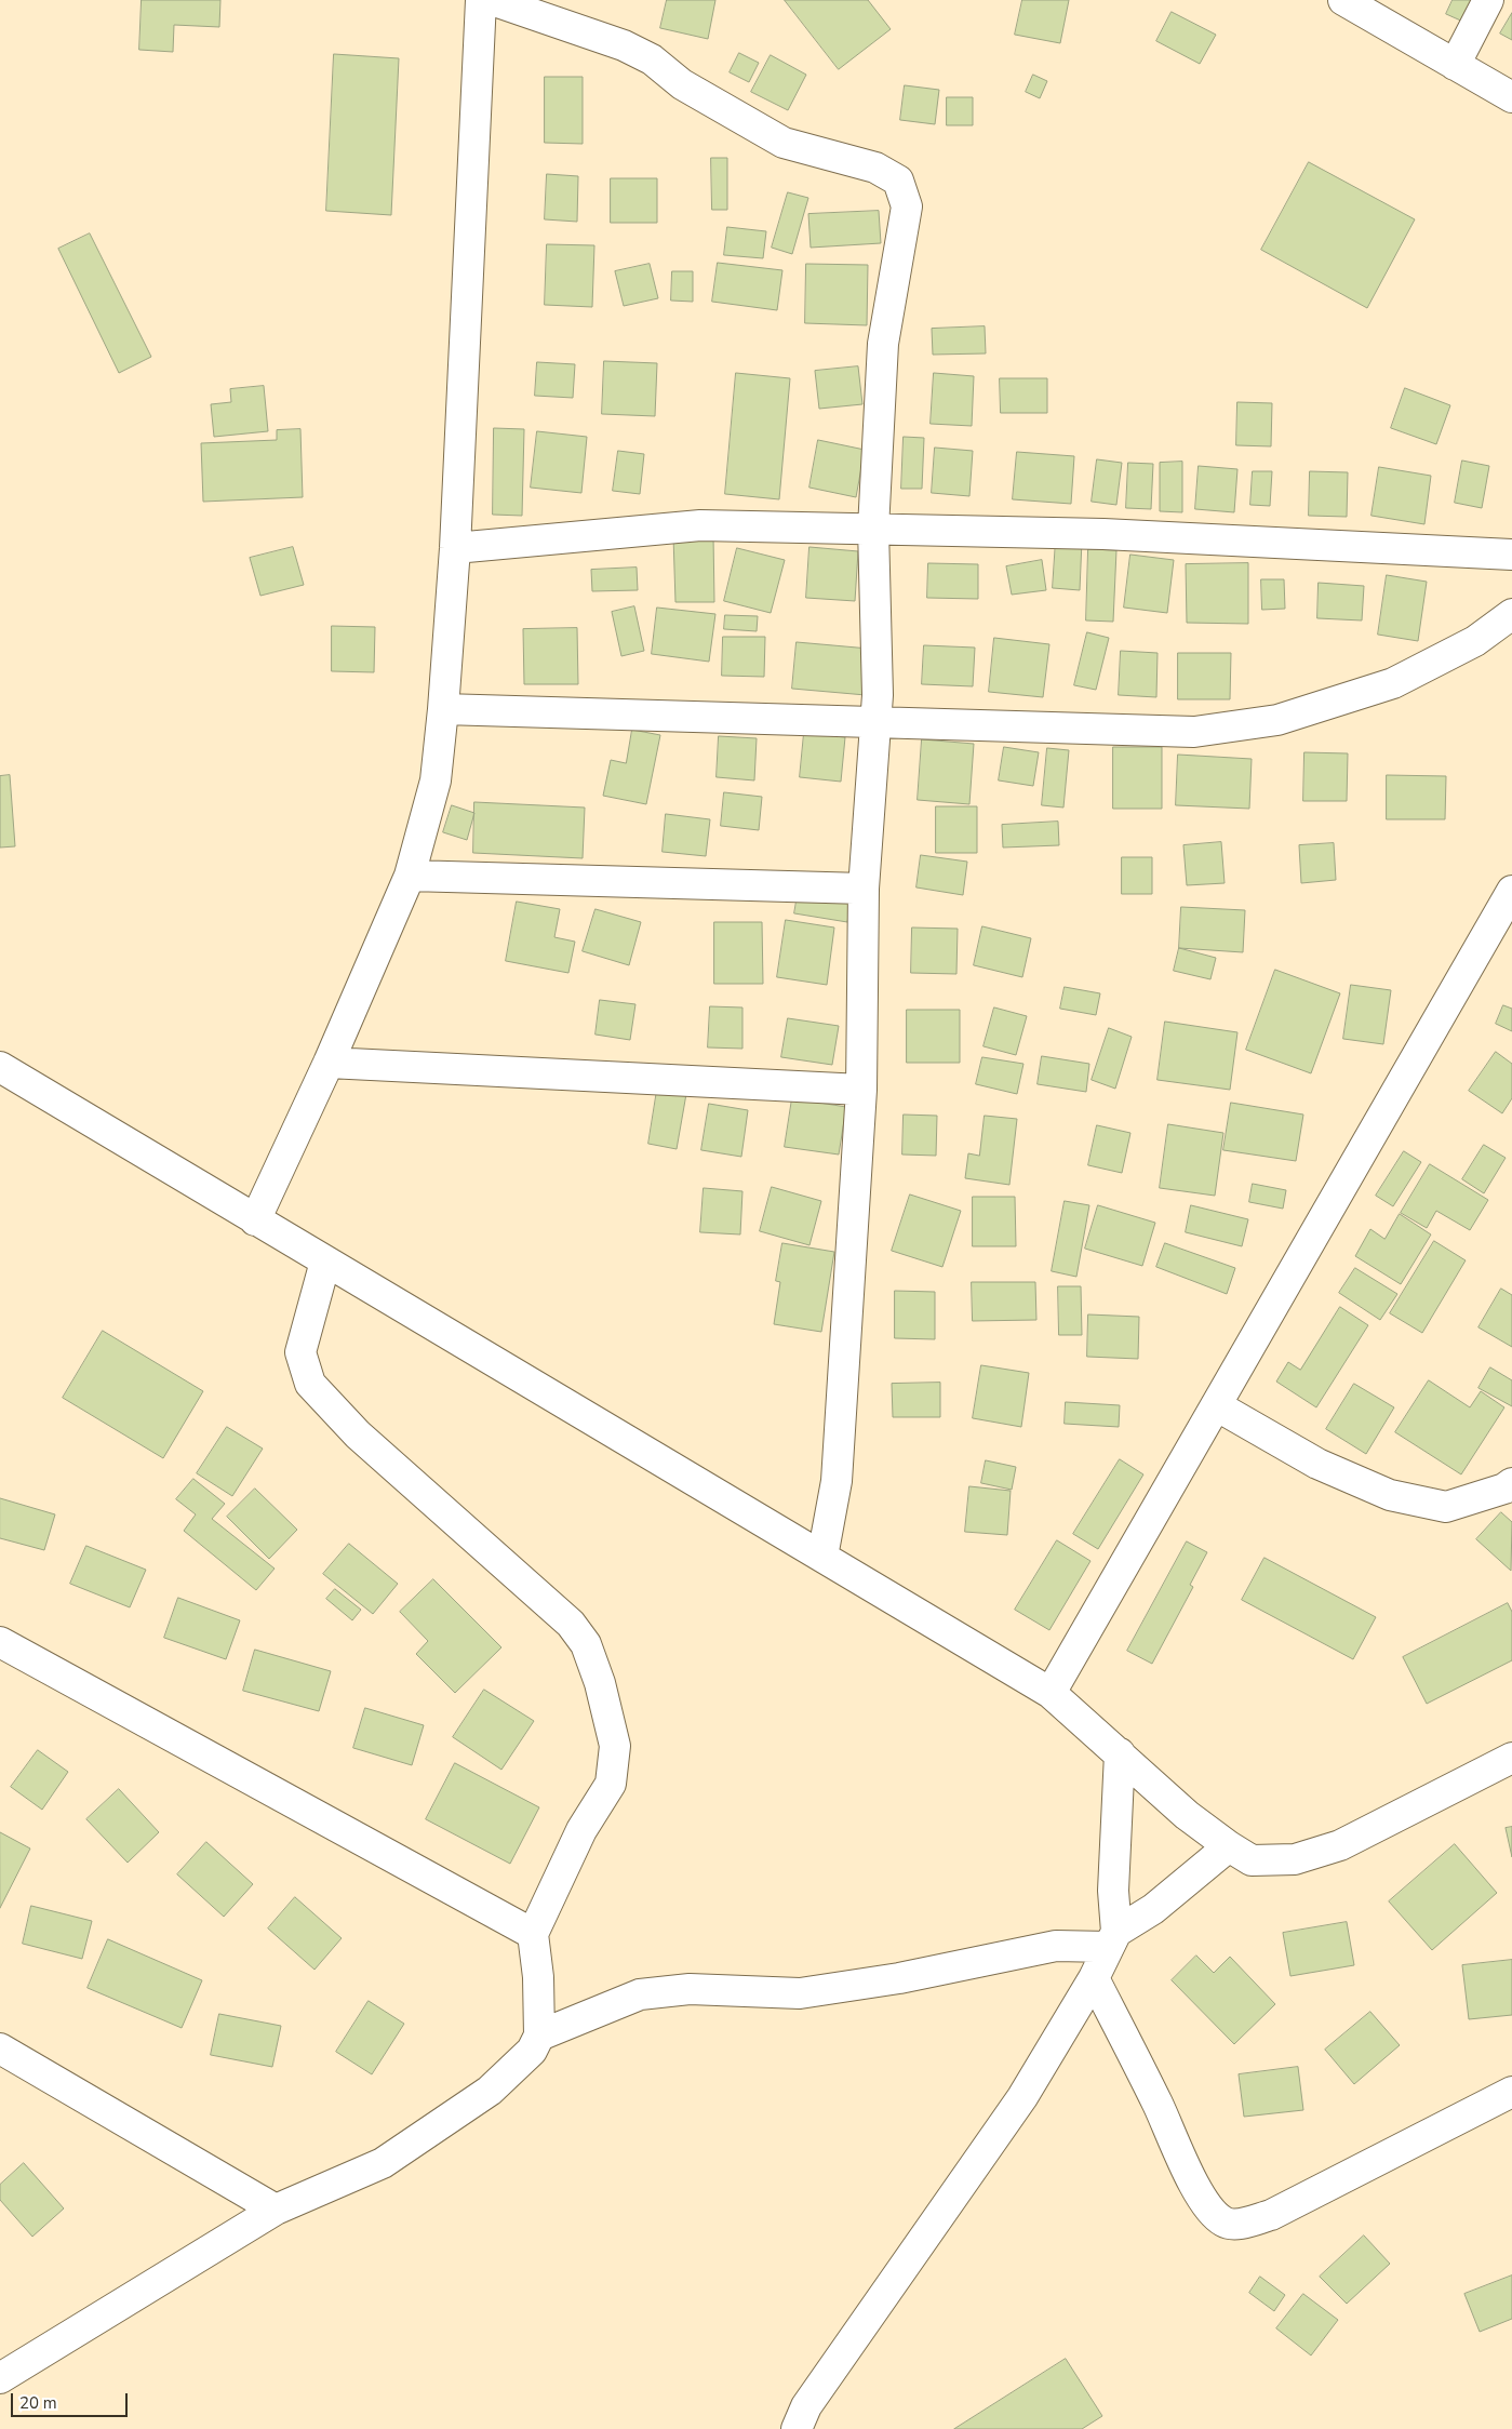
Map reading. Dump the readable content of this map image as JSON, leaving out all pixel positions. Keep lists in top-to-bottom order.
{
  "scale_bar": "20 m"
}
